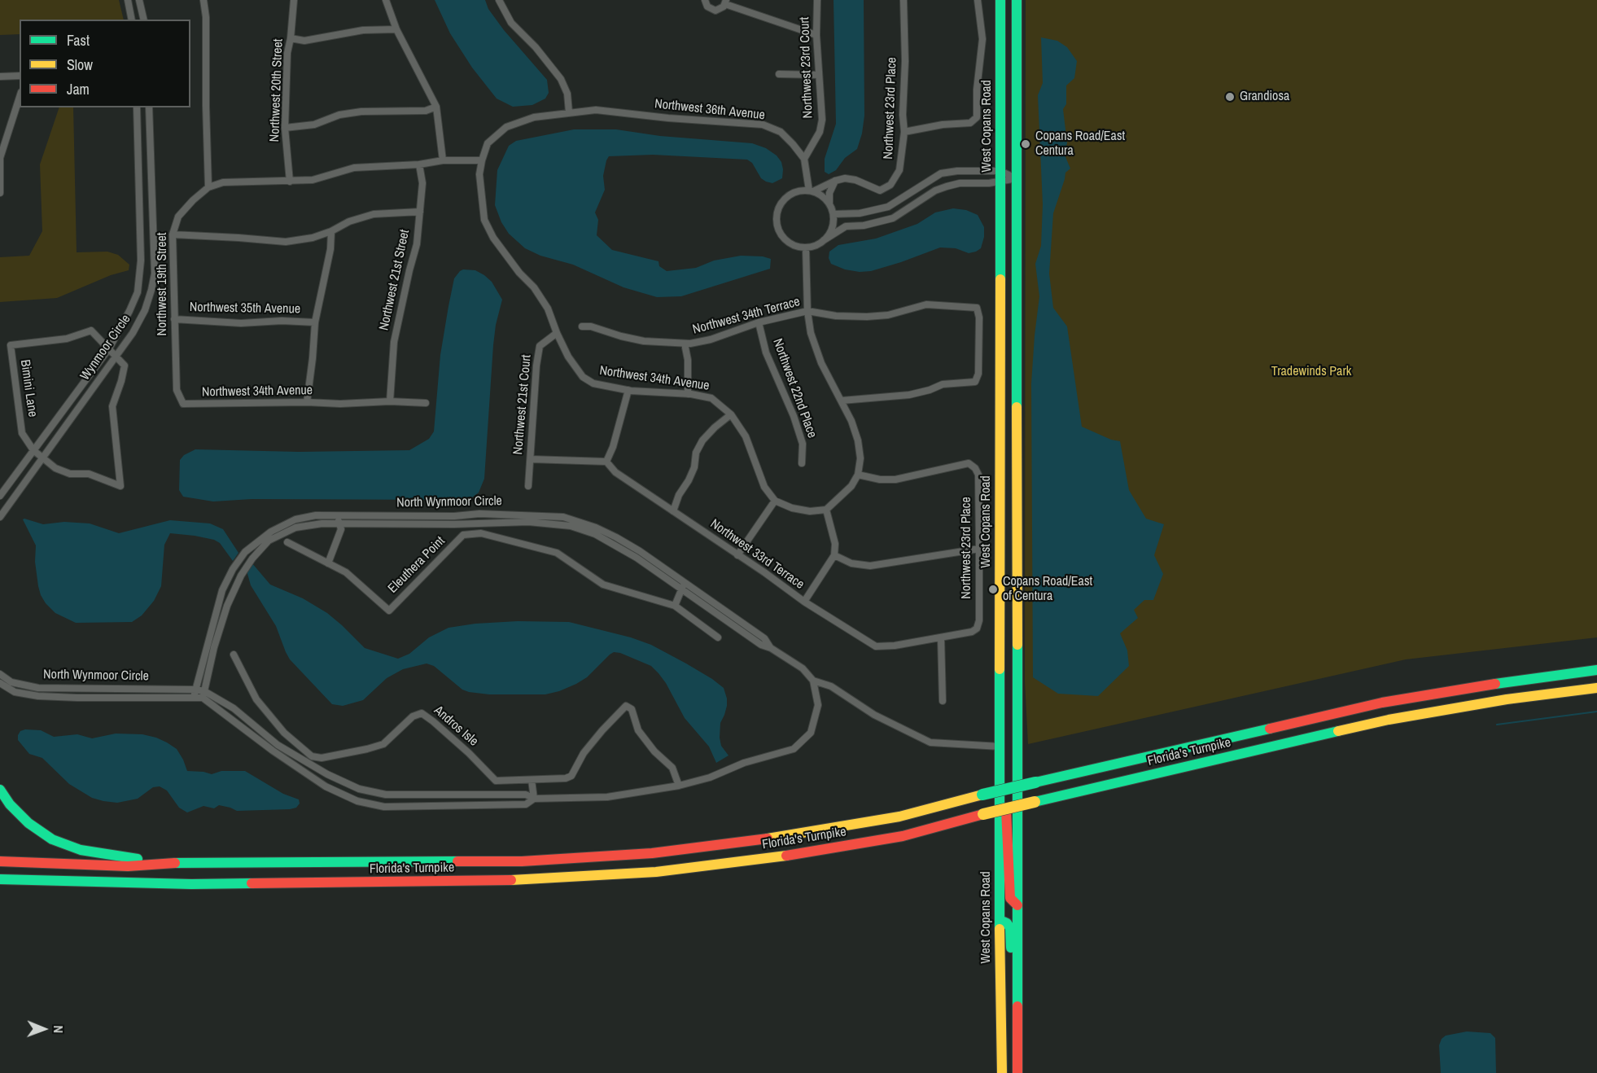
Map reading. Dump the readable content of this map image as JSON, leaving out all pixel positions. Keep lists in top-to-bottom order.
{
  "streets": {
    "main road": ["West Copans Road", "Florida's Turnpike"],
    "street": [
      "Northwest 23rd Court",
      "Northwest 20th Street",
      "Northwest 23rd Place",
      "Northwest 36th Avenue",
      "Northwest 21st Street",
      "Northwest 19th Street",
      "Northwest 35th Avenue",
      "Northwest 34th Terrace",
      "Wynmoor Circle",
      "Northwest 34th Avenue",
      "Bimini Lane",
      "Northwest 22nd Place",
      "Northwest 21st Court",
      "North Wynmoor Circle",
      "Northwest 33rd Terrace",
      "Eleuthera Point",
      "Andros Isle"
    ]
  },
  "crossings": [
    ["Northwest 23rd Court", "Northwest 36th Avenue"],
    ["Northwest 23rd Place", "Northwest 33rd Terrace"],
    ["Northwest 21st Street", "Northwest 34th Avenue"],
    ["Northwest 19th Street", "Northwest 35th Avenue"],
    ["Northwest 19th Street", "Northwest 34th Avenue"],
    ["Northwest 34th Terrace", "Northwest 22nd Place"],
    ["Wynmoor Circle", "Bimini Lane"],
    ["Northwest 34th Avenue", "Northwest 21st Court"],
    ["North Wynmoor Circle", "Andros Isle"]
  ],
  "parks": ["Tradewinds Park"],
  "places": ["Grandiosa", "Copans Road/East Centura", "Copans Road/East of Centura"],
  "legend": ["Fast", "Slow", "Jam"],
  "north": "right"
}
